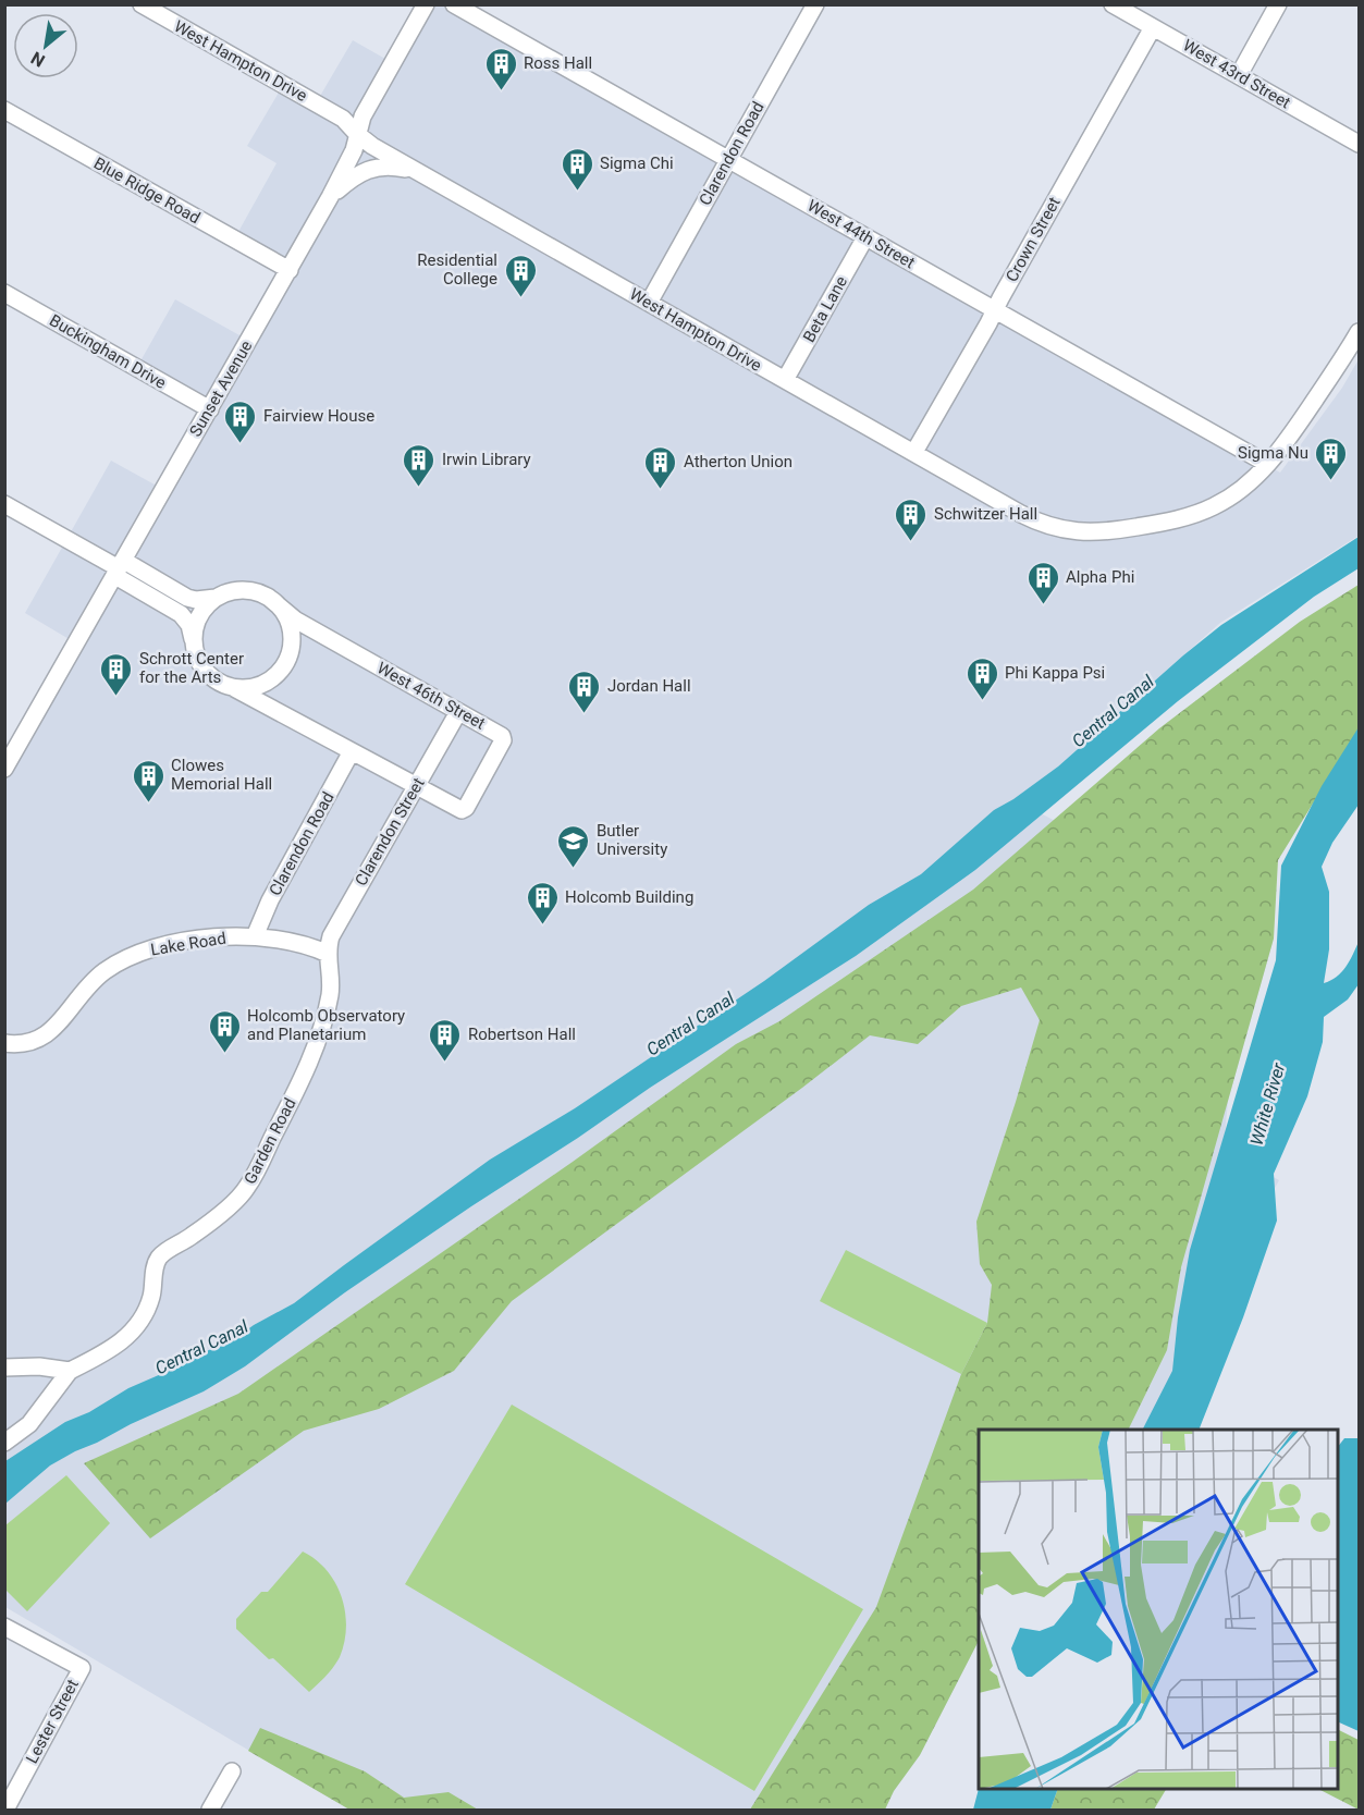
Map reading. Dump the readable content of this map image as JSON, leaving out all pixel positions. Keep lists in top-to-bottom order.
{
  "streets": {
    "street": [
      "West Hampton Drive",
      "West 43rd Street",
      "Clarendon Road",
      "Blue Ridge Road",
      "West 44th Street",
      "Crown Street",
      "Beta Lane",
      "Buckingham Drive",
      "Sunset Avenue",
      "West 46th Street",
      "Clarendon Street",
      "Lake Road",
      "Garden Road",
      "Lester Street"
    ]
  },
  "crossings": [
    ["West Hampton Drive", "Clarendon Road"],
    ["West Hampton Drive", "West 44th Street"],
    ["West Hampton Drive", "Crown Street"],
    ["West Hampton Drive", "Beta Lane"],
    ["West Hampton Drive", "Sunset Avenue"],
    ["West 43rd Street", "Crown Street"],
    ["Clarendon Road", "West 44th Street"],
    ["Clarendon Road", "West 46th Street"],
    ["Clarendon Road", "Lake Road"],
    ["Blue Ridge Road", "Sunset Avenue"],
    ["West 44th Street", "Crown Street"],
    ["West 44th Street", "Beta Lane"],
    ["Buckingham Drive", "Sunset Avenue"],
    ["Sunset Avenue", "West 46th Street"],
    ["West 46th Street", "Clarendon Street"],
    ["Clarendon Street", "Lake Road"],
    ["Clarendon Street", "Garden Road"],
    ["Lake Road", "Garden Road"]
  ],
  "water": ["Central Canal", "White River"],
  "places": {
    "building": [
      "Ross Hall",
      "Sigma Chi",
      "Residential College",
      "Fairview House",
      "Sigma Nu",
      "Irwin Library",
      "Atherton Union",
      "Schwitzer Hall",
      "Alpha Phi",
      "Schrott Center for the Arts",
      "Phi Kappa Psi",
      "Jordan Hall",
      "Clowes Memorial Hall",
      "Holcomb Building",
      "Holcomb Observatory and Planetarium",
      "Robertson Hall"
    ],
    "school or university": ["Butler University"]
  },
  "north": "bottom left"
}
